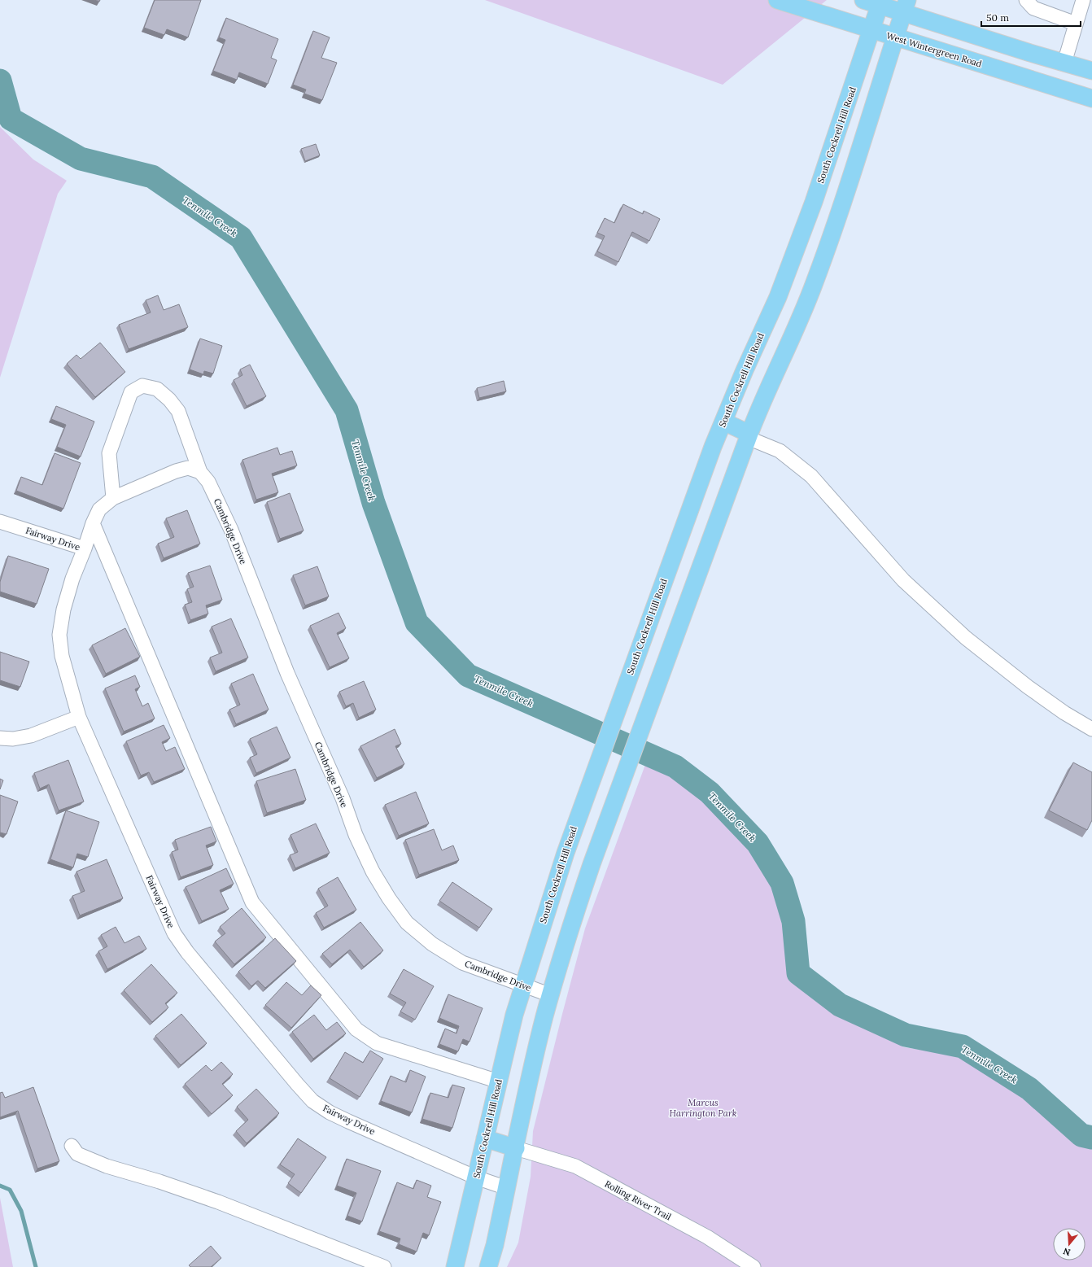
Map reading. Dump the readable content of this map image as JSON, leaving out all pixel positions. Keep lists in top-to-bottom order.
{
  "streets": {
    "main road": ["West Wintergreen Road", "South Cockrell Hill Road"],
    "street": ["Cambridge Drive", "Fairway Drive", "Rolling River Trail"]
  },
  "crossings": [
    ["West Wintergreen Road", "South Cockrell Hill Road"],
    ["South Cockrell Hill Road", "Cambridge Drive"],
    ["South Cockrell Hill Road", "Fairway Drive"]
  ],
  "water": ["Tenmile Creek"],
  "parks": ["Marcus Harrington Park"],
  "scale_bar": "50 m",
  "north": "bottom"
}
